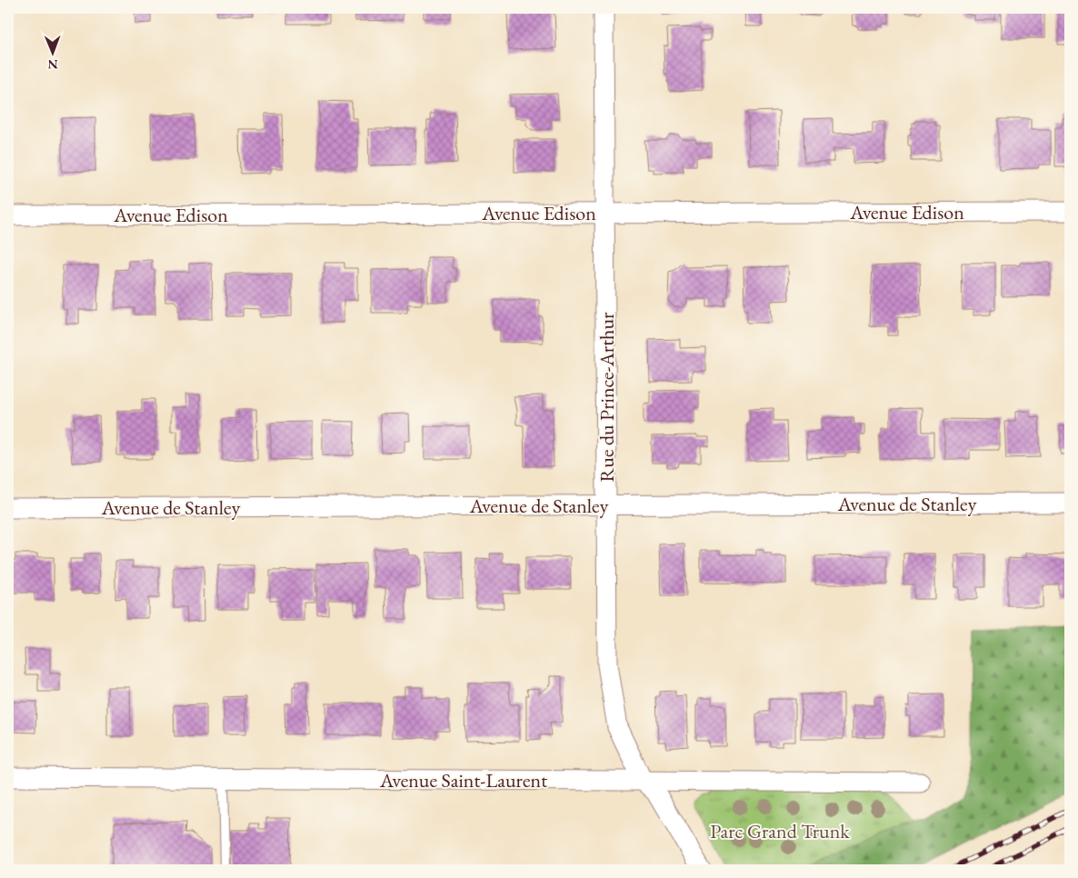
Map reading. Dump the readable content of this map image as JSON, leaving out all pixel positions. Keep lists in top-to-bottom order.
{
  "streets": {
    "street": [
      "Avenue Edison",
      "Rue du Prince-Arthur",
      "Avenue de Stanley",
      "Avenue Saint-Laurent"
    ]
  },
  "crossings": [
    ["Avenue Edison", "Rue du Prince-Arthur"],
    ["Rue du Prince-Arthur", "Avenue de Stanley"],
    ["Rue du Prince-Arthur", "Avenue Saint-Laurent"]
  ],
  "parks": ["Parc Grand Trunk"],
  "north": "bottom"
}
